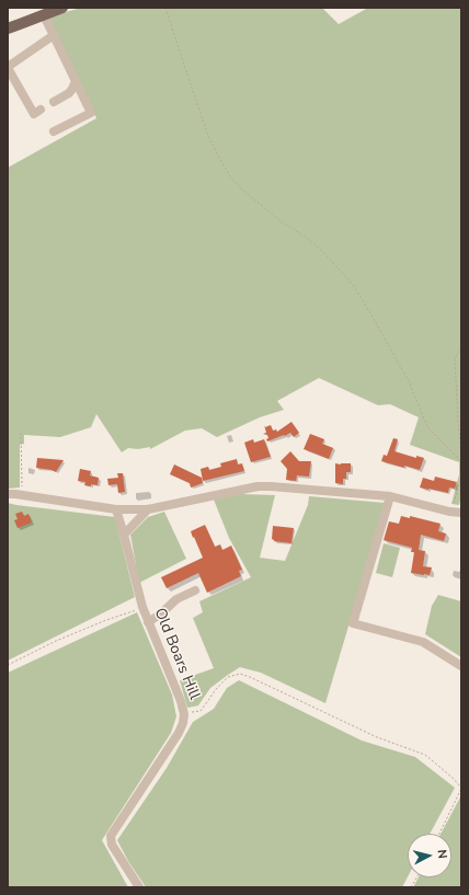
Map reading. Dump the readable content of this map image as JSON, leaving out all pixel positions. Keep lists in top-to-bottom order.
{
  "streets": {
    "street": ["Old Boars Hill"]
  },
  "north": "right"
}
